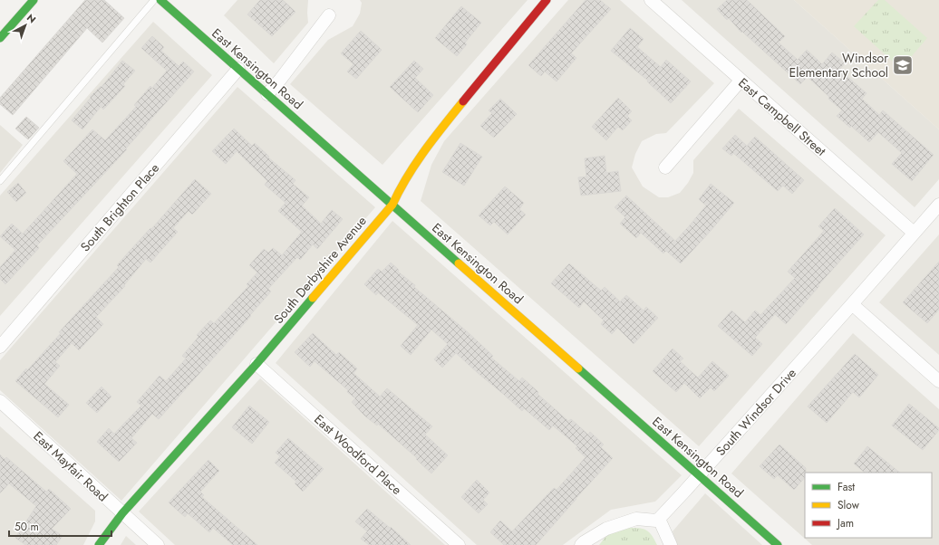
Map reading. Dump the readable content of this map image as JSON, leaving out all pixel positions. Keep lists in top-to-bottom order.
{
  "streets": {
    "main road": ["East Kensington Road", "South Derbyshire Avenue"],
    "street": [
      "East Campbell Street",
      "South Brighton Place",
      "South Windsor Drive",
      "East Woodford Place",
      "East Mayfair Road"
    ]
  },
  "crossings": [
    ["East Kensington Road", "South Brighton Place"],
    ["East Kensington Road", "South Derbyshire Avenue"],
    ["East Kensington Road", "South Windsor Drive"],
    ["East Campbell Street", "South Windsor Drive"],
    ["South Derbyshire Avenue", "East Woodford Place"],
    ["South Derbyshire Avenue", "East Mayfair Road"]
  ],
  "places": {
    "school or university": ["Windsor Elementary School"]
  },
  "legend": ["Fast", "Slow", "Jam"],
  "scale_bar": "50 m",
  "north": "top right"
}
